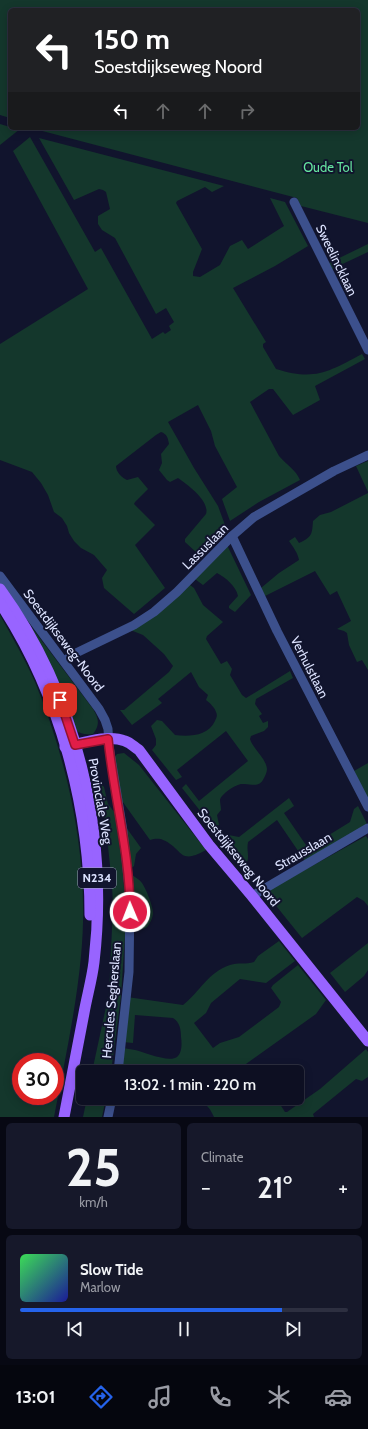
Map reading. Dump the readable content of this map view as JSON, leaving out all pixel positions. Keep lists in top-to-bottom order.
{
  "streets": {
    "main road": ["Provinciale Weg", "Soestdijkseweg Noord", "N234"],
    "street": [
      "Sweelincklaan",
      "Lassuslaan",
      "Soestdijkseweg-Noord",
      "Verhulstlaan",
      "Strausslaan",
      "Hercules Segherslaan"
    ]
  },
  "crossings": [
    ["Lassuslaan", "Soestdijkseweg-Noord"],
    ["Lassuslaan", "Verhulstlaan"],
    ["Soestdijkseweg-Noord", "Hercules Segherslaan"],
    ["Provinciale Weg", "Soestdijkseweg Noord"],
    ["Strausslaan", "Soestdijkseweg Noord"],
    ["Soestdijkseweg Noord", "Hercules Segherslaan"]
  ],
  "parks": ["Oude Tol"],
  "page": {
    "turn": ["150 m", "Soestdijkseweg Noord"],
    "limit": "30",
    "trip": "13:02 · 1 min · 220 m",
    "tile": [
      ["25", "km/h"],
      "Climate"
    ],
    "heat": ["−", "21°", "+"],
    "song": ["Slow Tide", "Marlow"],
    "tabs": "13:01"
  }
}
